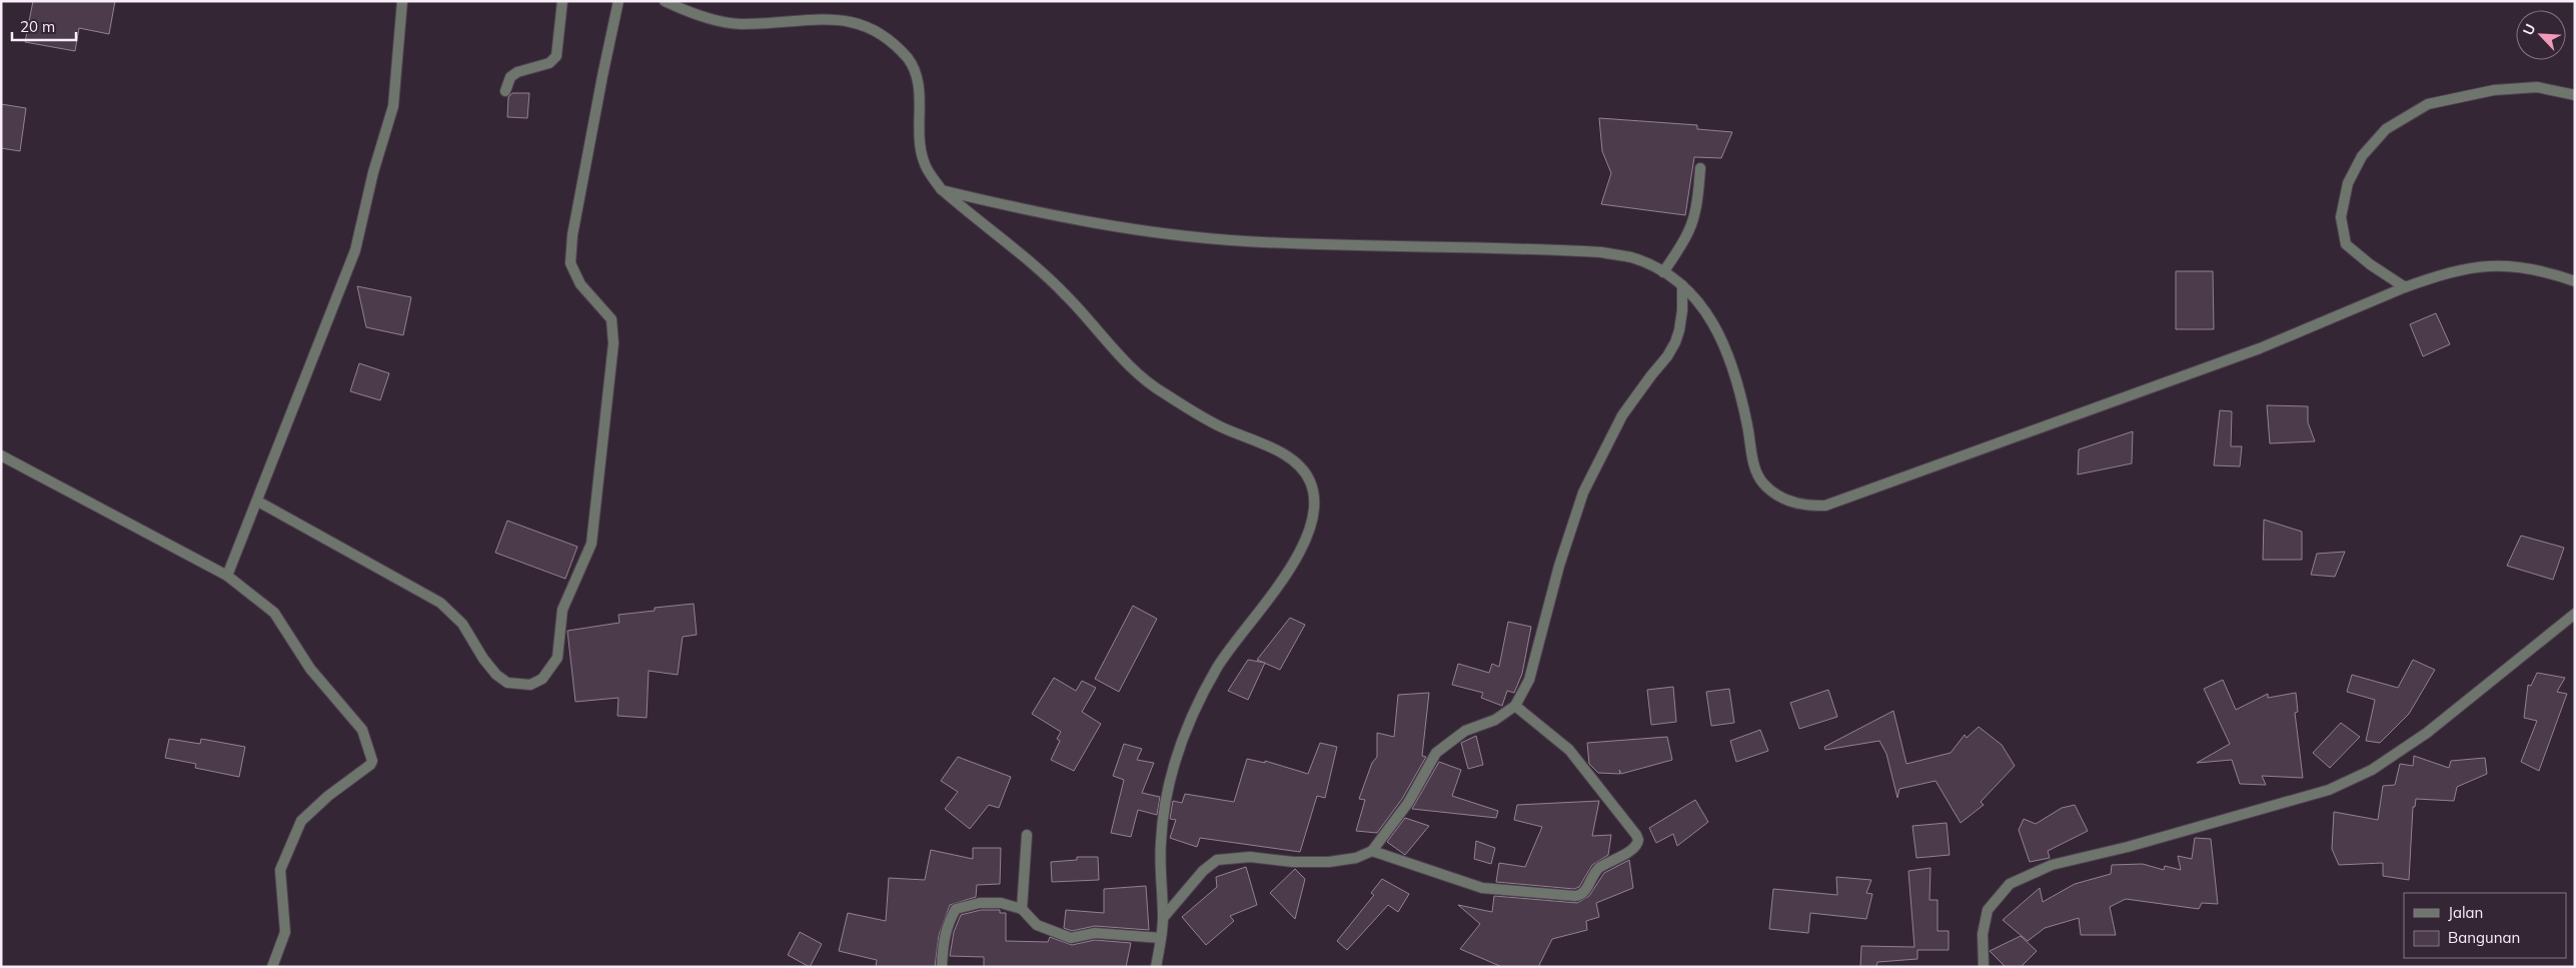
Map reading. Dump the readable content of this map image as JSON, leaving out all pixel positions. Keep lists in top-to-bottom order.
{
  "legend": ["Jalan", "Bangunan"],
  "scale_bar": "20 m",
  "north": "top left"
}
